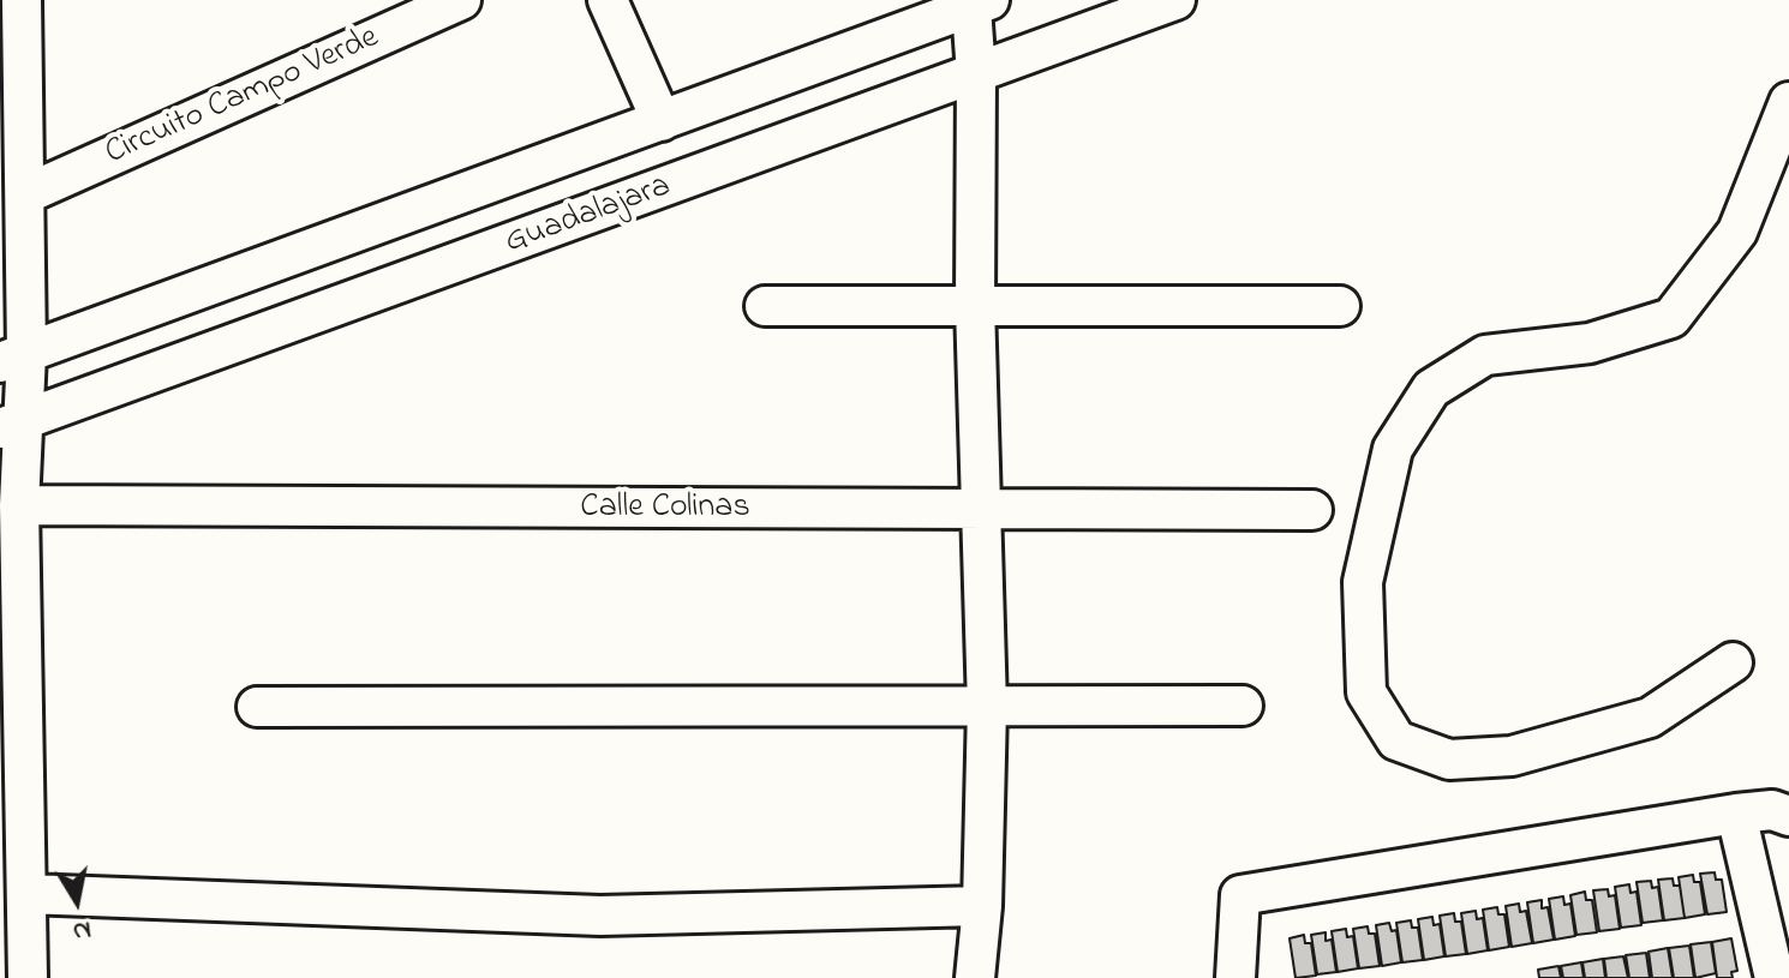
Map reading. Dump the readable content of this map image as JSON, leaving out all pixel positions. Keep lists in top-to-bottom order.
{
  "streets": {
    "street": ["Circuito Campo Verde", "Guadalajara", "Calle Colinas"]
  },
  "north": "bottom"
}
